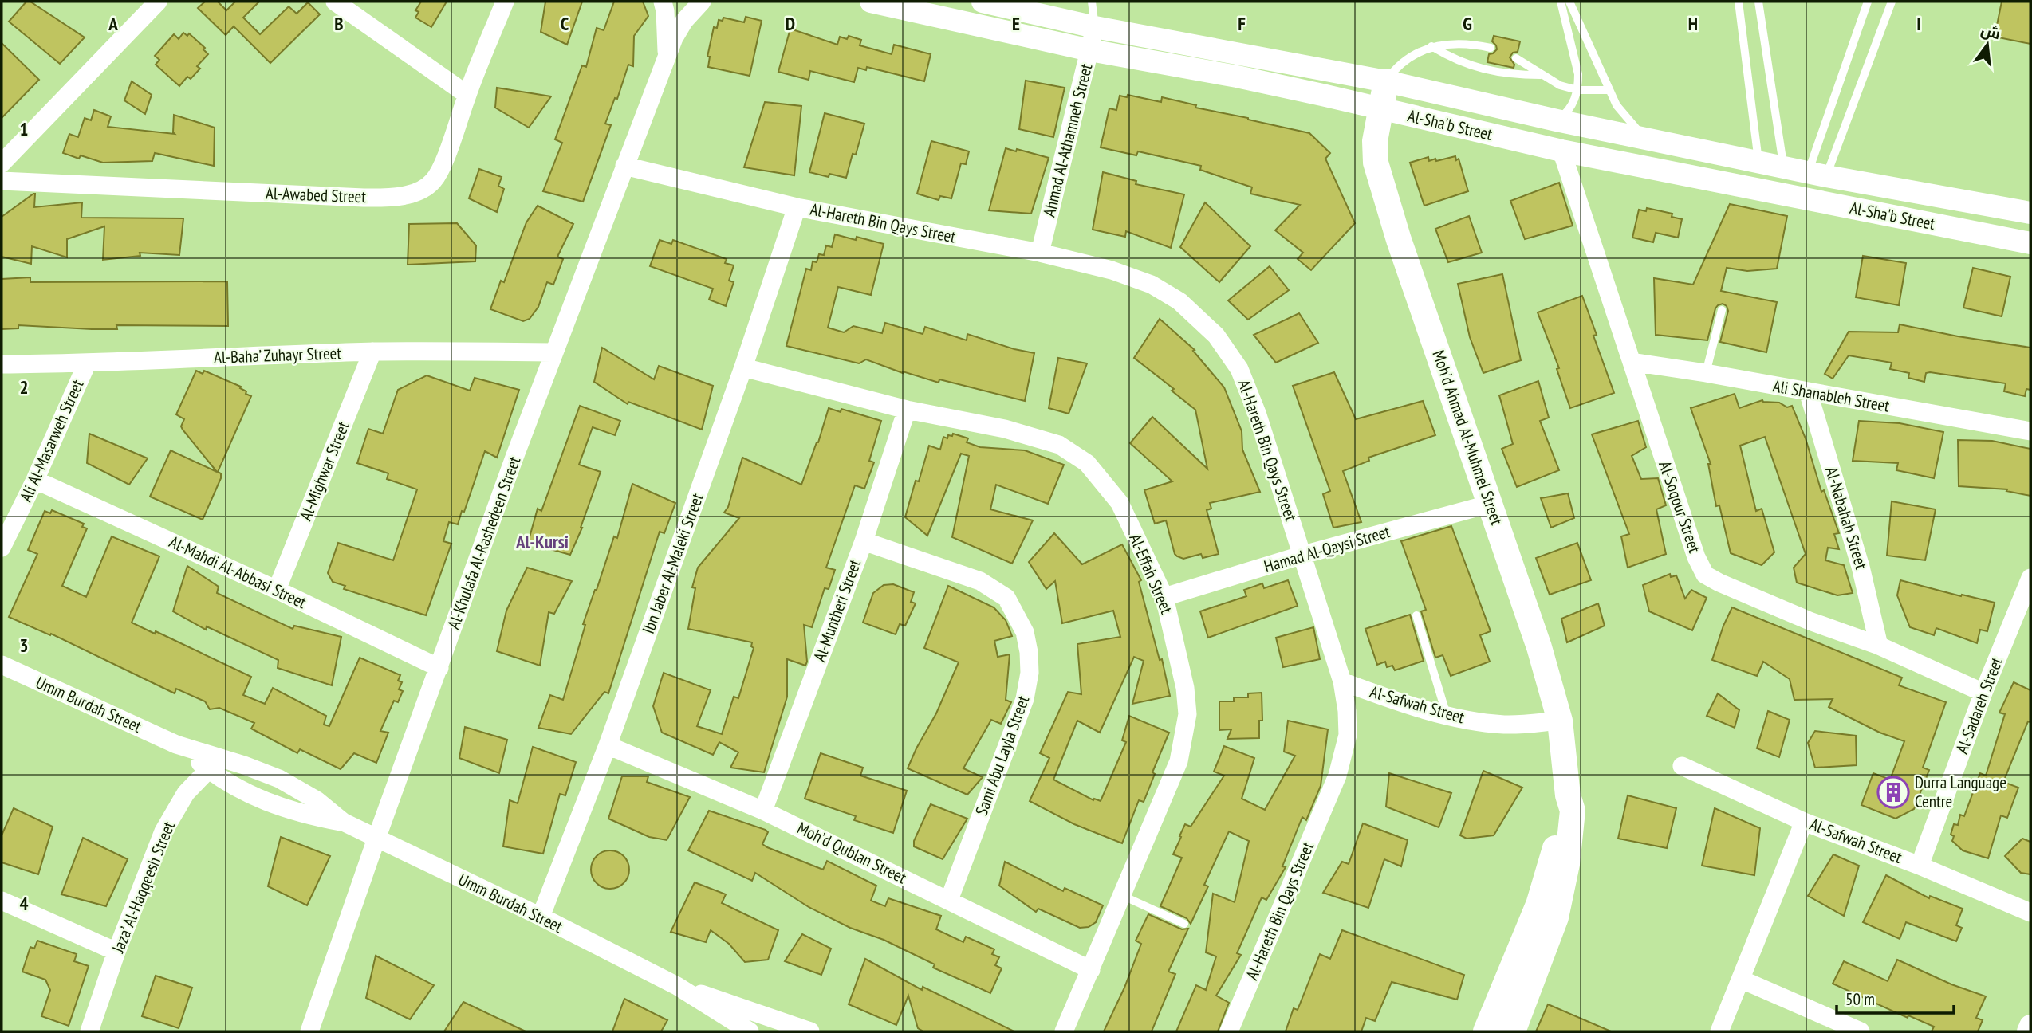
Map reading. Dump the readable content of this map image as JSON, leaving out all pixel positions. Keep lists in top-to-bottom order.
{
  "streets": {
    "main road": ["Moh’d Ahmad Al-Muhmel Street"],
    "street": [
      "Al-Sha'b Street",
      "Ahmad Al-Athamneh Street",
      "Al-Awabed Street",
      "Al-Hareth Bin Qays Street",
      "Al-Baha’ Zuhayr Street",
      "Ali Shanableh Street",
      "Ali Al-Masarweh Street",
      "Al-Mighwar Street",
      "Al-Soqour Street",
      "Al-Nabahah Street",
      "Al-Khulafa Al-Rashedeen Street",
      "Hamad Al-Qaysi Street",
      "Ibn Jaber Al-Maleki Street",
      "Al-Mahdi Al-Abbasi Street",
      "Al-Effah Street",
      "Al-Muntheri Street",
      "Umm Burdah Street",
      "Al-Safwah Street",
      "Al-Sadareh Street",
      "Sami Abu Layla Street",
      "Moh’d Qublan Street",
      "Jaza’ Al-Haqqeesh Street"
    ]
  },
  "crossings": [
    ["Al-Sha'b Street", "Ahmad Al-Athamneh Street"],
    ["Al-Sha'b Street", "Moh’d Ahmad Al-Muhmel Street"],
    ["Al-Sha'b Street", "Al-Soqour Street"],
    ["Ahmad Al-Athamneh Street", "Al-Hareth Bin Qays Street"],
    ["Al-Hareth Bin Qays Street", "Al-Khulafa Al-Rashedeen Street"],
    ["Al-Hareth Bin Qays Street", "Hamad Al-Qaysi Street"],
    ["Al-Hareth Bin Qays Street", "Ibn Jaber Al-Maleki Street"],
    ["Al-Hareth Bin Qays Street", "Al-Safwah Street"],
    ["Al-Baha’ Zuhayr Street", "Ali Al-Masarweh Street"],
    ["Al-Baha’ Zuhayr Street", "Al-Mighwar Street"],
    ["Al-Baha’ Zuhayr Street", "Al-Khulafa Al-Rashedeen Street"],
    ["Ali Shanableh Street", "Al-Soqour Street"],
    ["Ali Shanableh Street", "Al-Nabahah Street"],
    ["Moh’d Ahmad Al-Muhmel Street", "Hamad Al-Qaysi Street"],
    ["Moh’d Ahmad Al-Muhmel Street", "Al-Safwah Street"],
    ["Ali Al-Masarweh Street", "Al-Mahdi Al-Abbasi Street"],
    ["Al-Mighwar Street", "Al-Mahdi Al-Abbasi Street"],
    ["Al-Soqour Street", "Al-Nabahah Street"],
    ["Al-Soqour Street", "Al-Sadareh Street"],
    ["Al-Khulafa Al-Rashedeen Street", "Al-Mahdi Al-Abbasi Street"],
    ["Al-Khulafa Al-Rashedeen Street", "Umm Burdah Street"],
    ["Hamad Al-Qaysi Street", "Al-Effah Street"],
    ["Ibn Jaber Al-Maleki Street", "Al-Effah Street"],
    ["Ibn Jaber Al-Maleki Street", "Umm Burdah Street"],
    ["Ibn Jaber Al-Maleki Street", "Moh’d Qublan Street"],
    ["Al-Effah Street", "Al-Muntheri Street"],
    ["Al-Effah Street", "Moh’d Qublan Street"],
    ["Al-Muntheri Street", "Sami Abu Layla Street"],
    ["Al-Muntheri Street", "Moh’d Qublan Street"],
    ["Umm Burdah Street", "Jaza’ Al-Haqqeesh Street"],
    ["Al-Safwah Street", "Al-Sadareh Street"],
    ["Sami Abu Layla Street", "Moh’d Qublan Street"]
  ],
  "districts": ["Al-Kursi"],
  "places": {
    "building": ["Durra Language Centre"]
  },
  "scale_bar": "50 m",
  "north": "top",
  "grid": {
    "columns": [
      "A",
      "B",
      "C",
      "D",
      "E",
      "F",
      "G",
      "H",
      "I"
    ],
    "rows": [
      "1",
      "2",
      "3",
      "4"
    ]
  }
}
